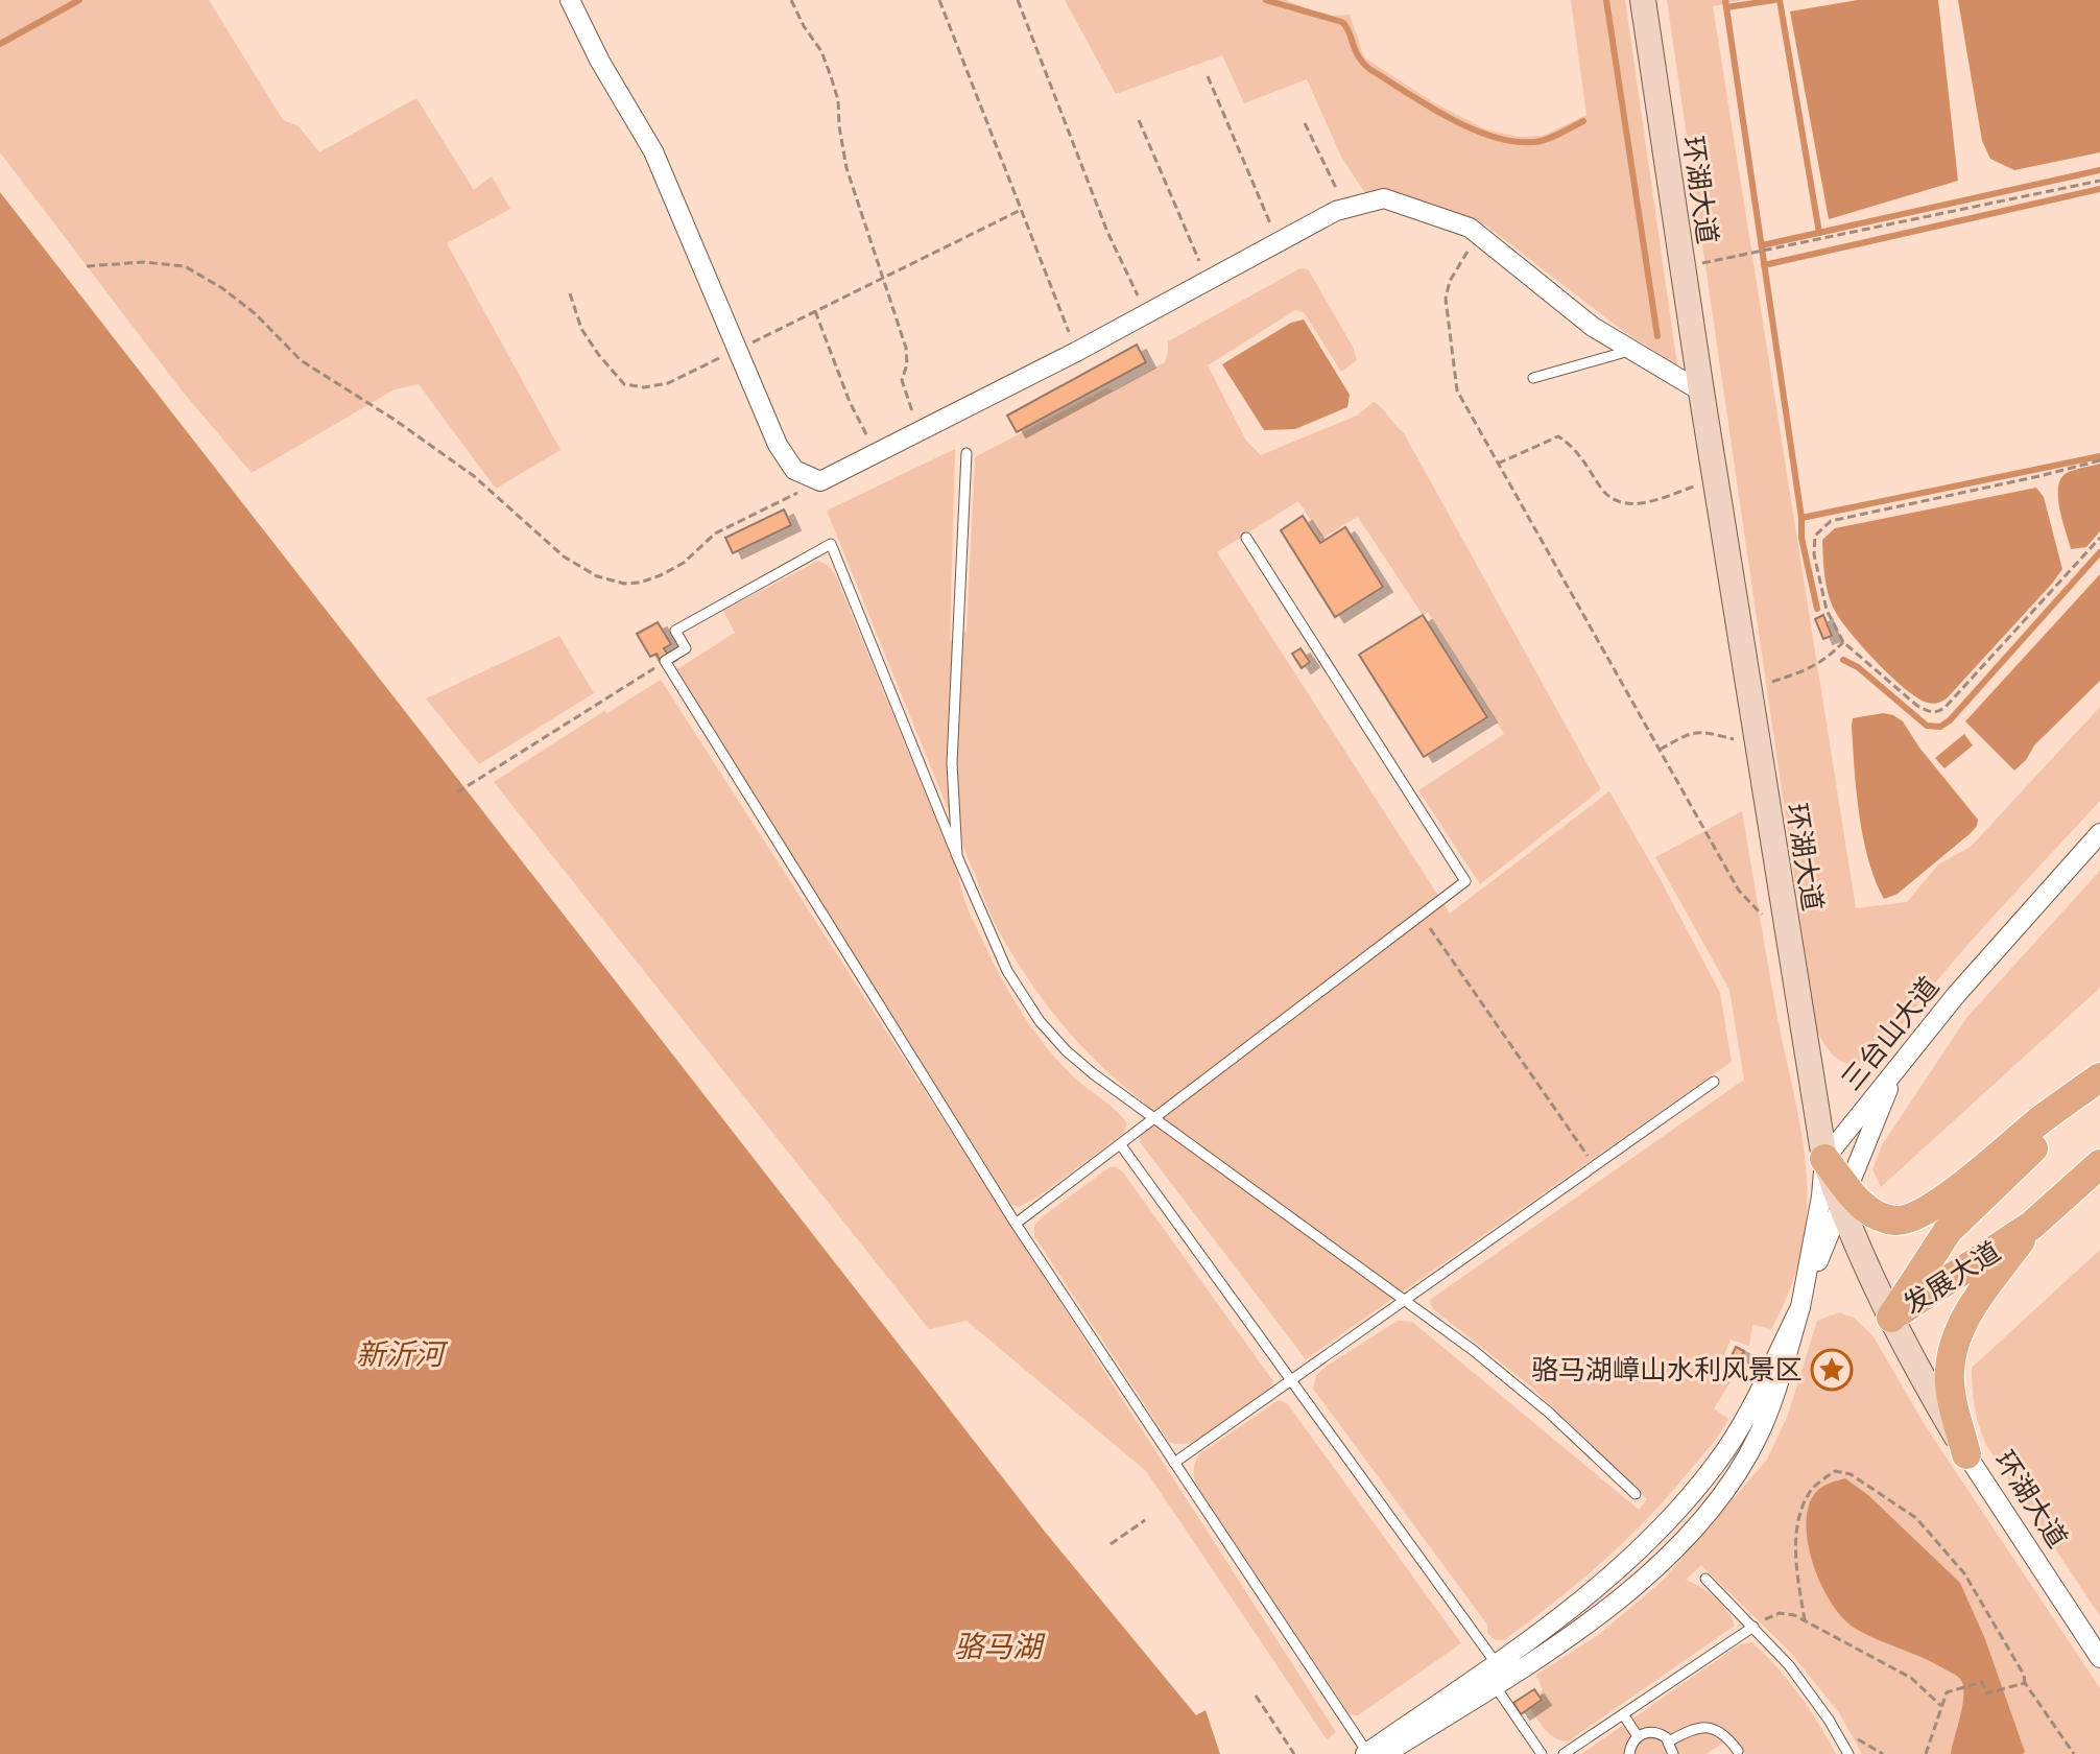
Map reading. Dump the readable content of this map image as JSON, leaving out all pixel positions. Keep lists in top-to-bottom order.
{
  "streets": {
    "main road": ["环湖大道", "发展大道"],
    "street": ["三台山大道"]
  },
  "crossings": [
    ["环湖大道", "三台山大道"],
    ["环湖大道", "发展大道"]
  ],
  "water": ["新沂河", "骆马湖"],
  "places": {
    "place": ["骆马湖嶂山水利风景区"]
  }
}
